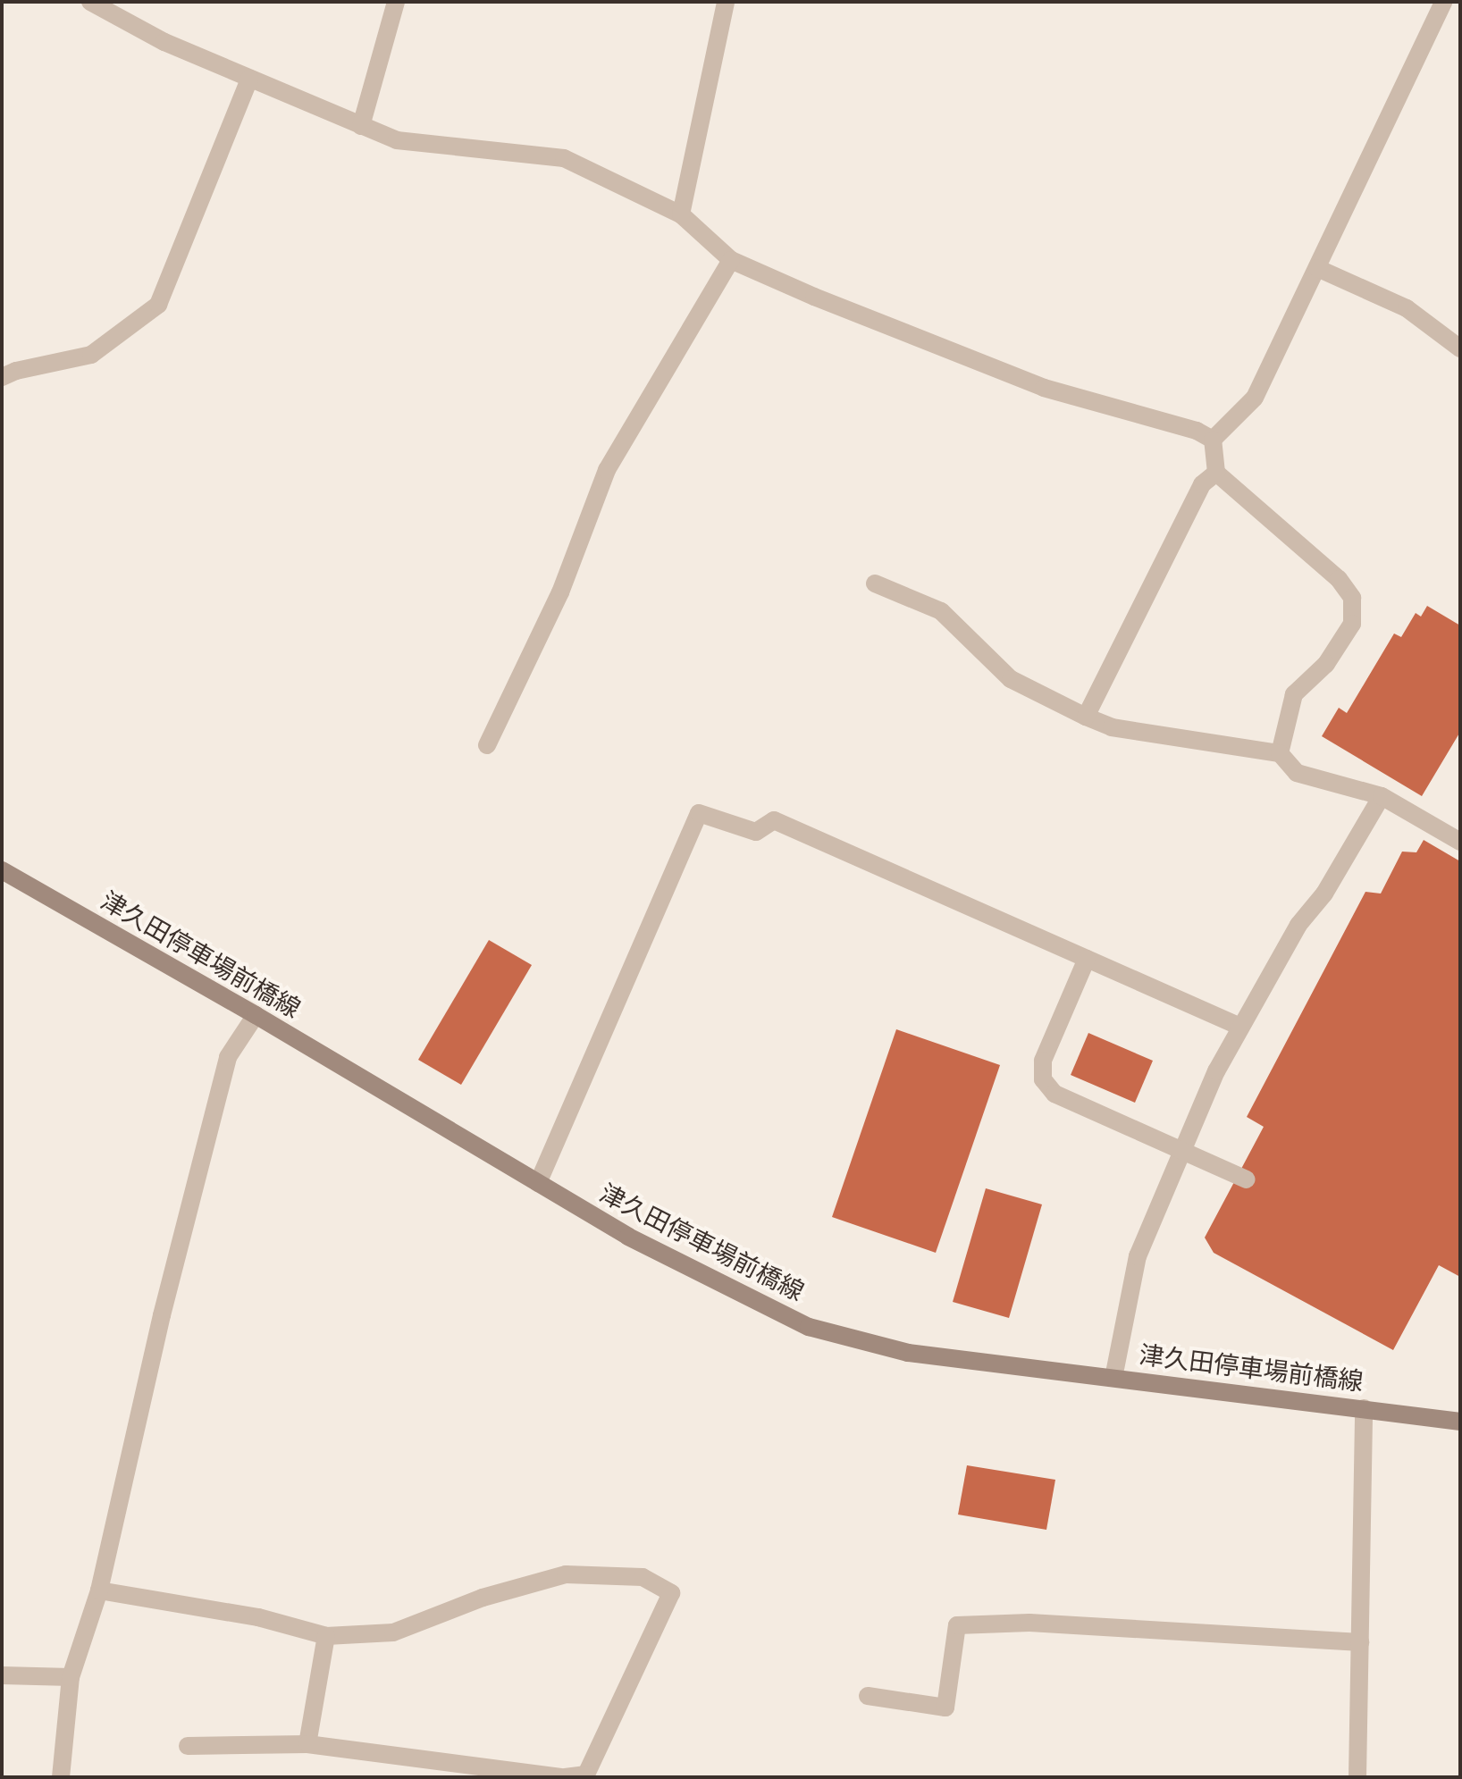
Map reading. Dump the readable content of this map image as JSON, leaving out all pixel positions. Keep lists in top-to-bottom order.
{
  "streets": {
    "main road": ["津久田停車場前橋線"]
  }
}
